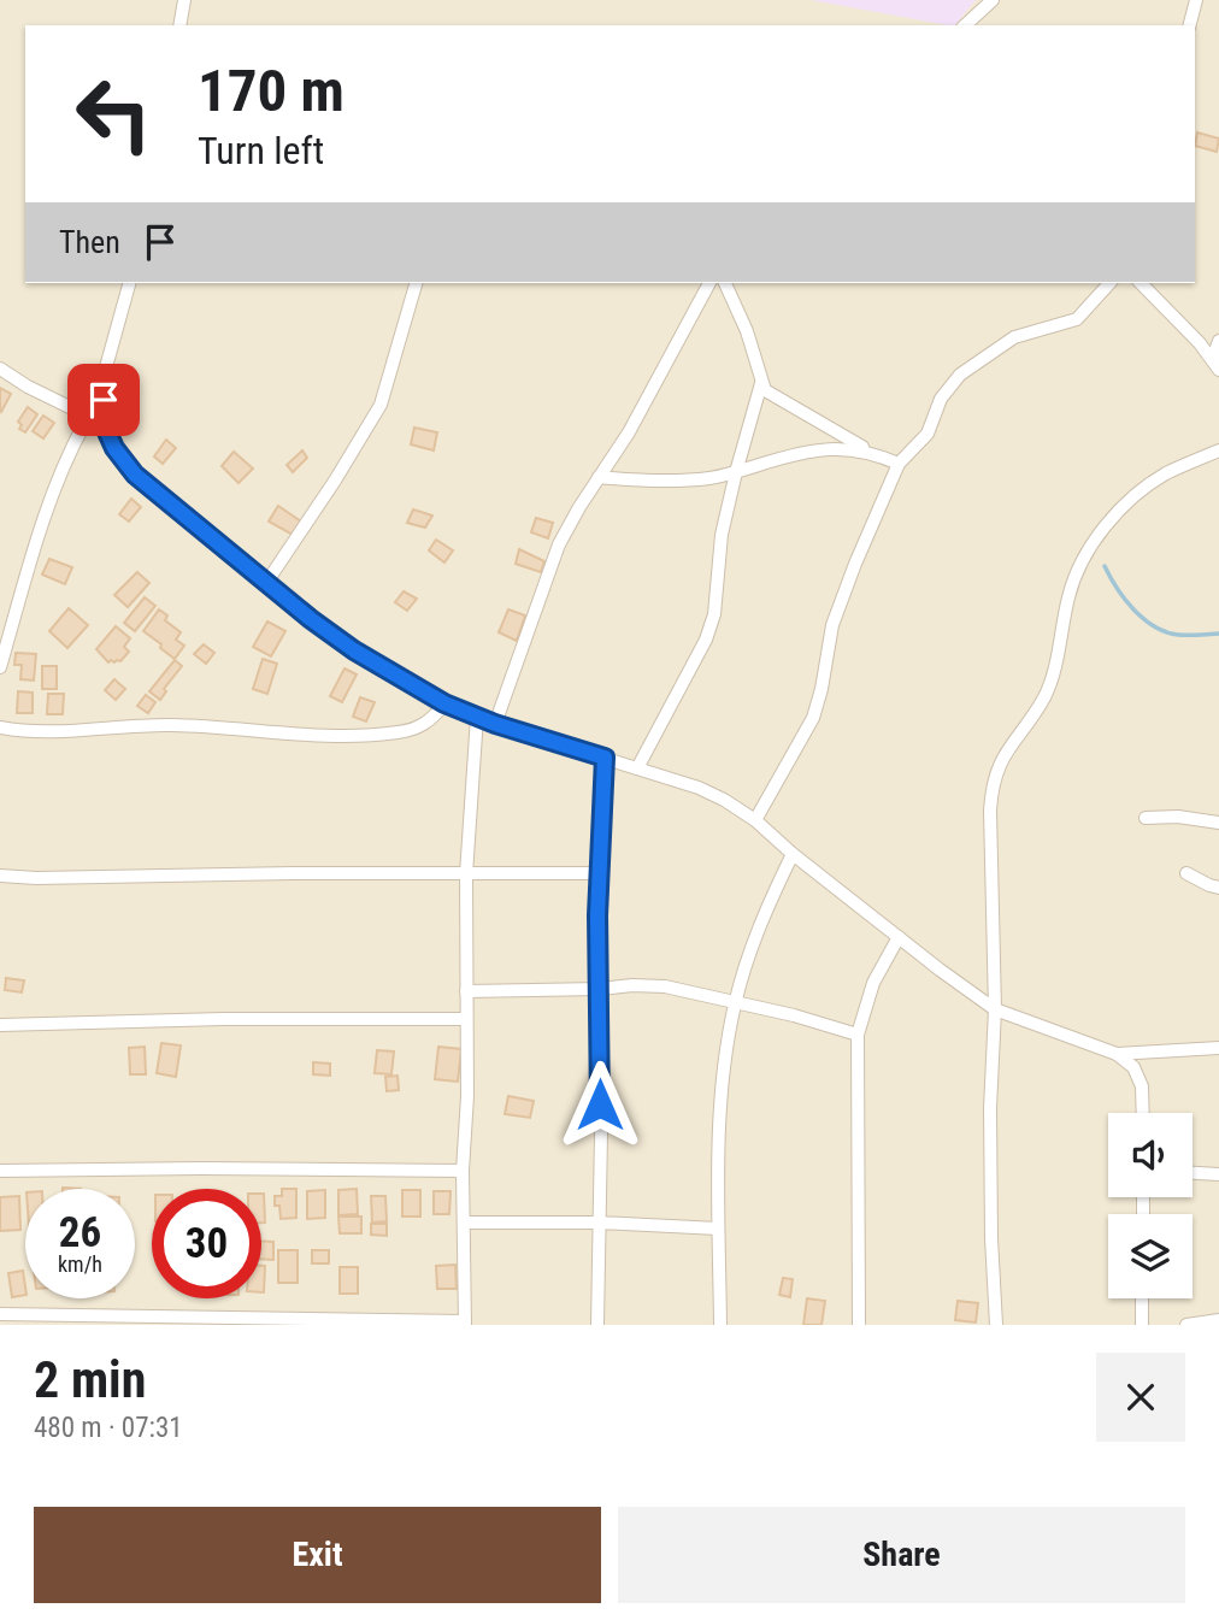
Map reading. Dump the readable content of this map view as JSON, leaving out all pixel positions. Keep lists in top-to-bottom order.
{
  "page": {
    "turn": ["170 m", "Turn left"],
    "then": "Then",
    "speed": "26 km/h",
    "limit": "30",
    "heading": ["2 min", "480 m · 07:31"],
    "buttons": ["Exit", "Share"]
  }
}
